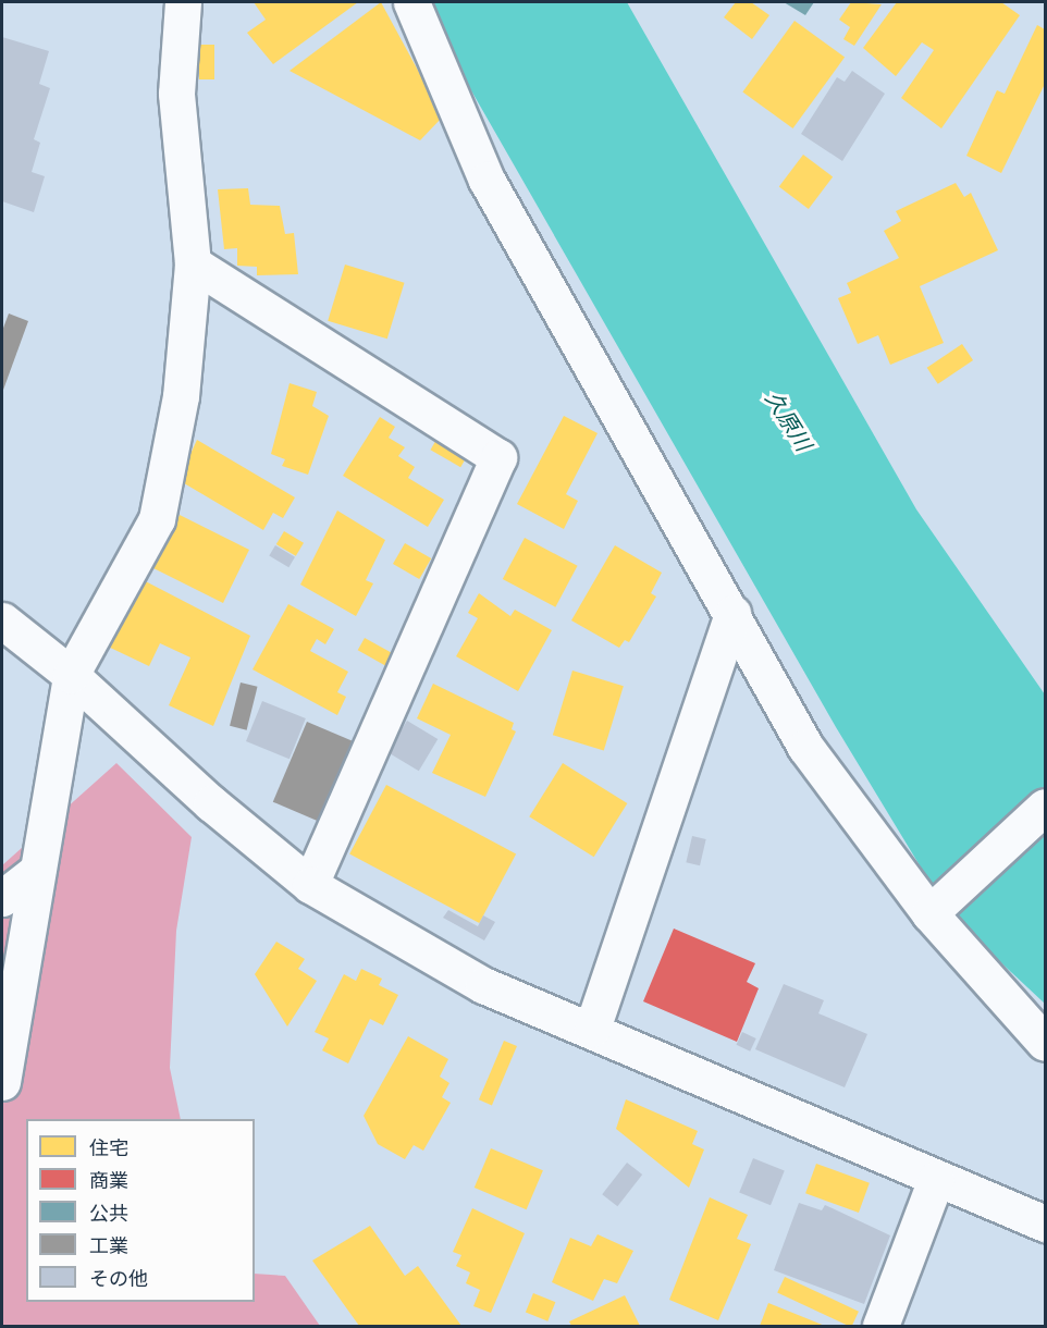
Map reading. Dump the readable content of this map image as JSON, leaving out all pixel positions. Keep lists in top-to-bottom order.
{
  "water": ["久原川"],
  "legend": [
    "住宅",
    "商業",
    "公共",
    "工業",
    "その他"
  ]
}
